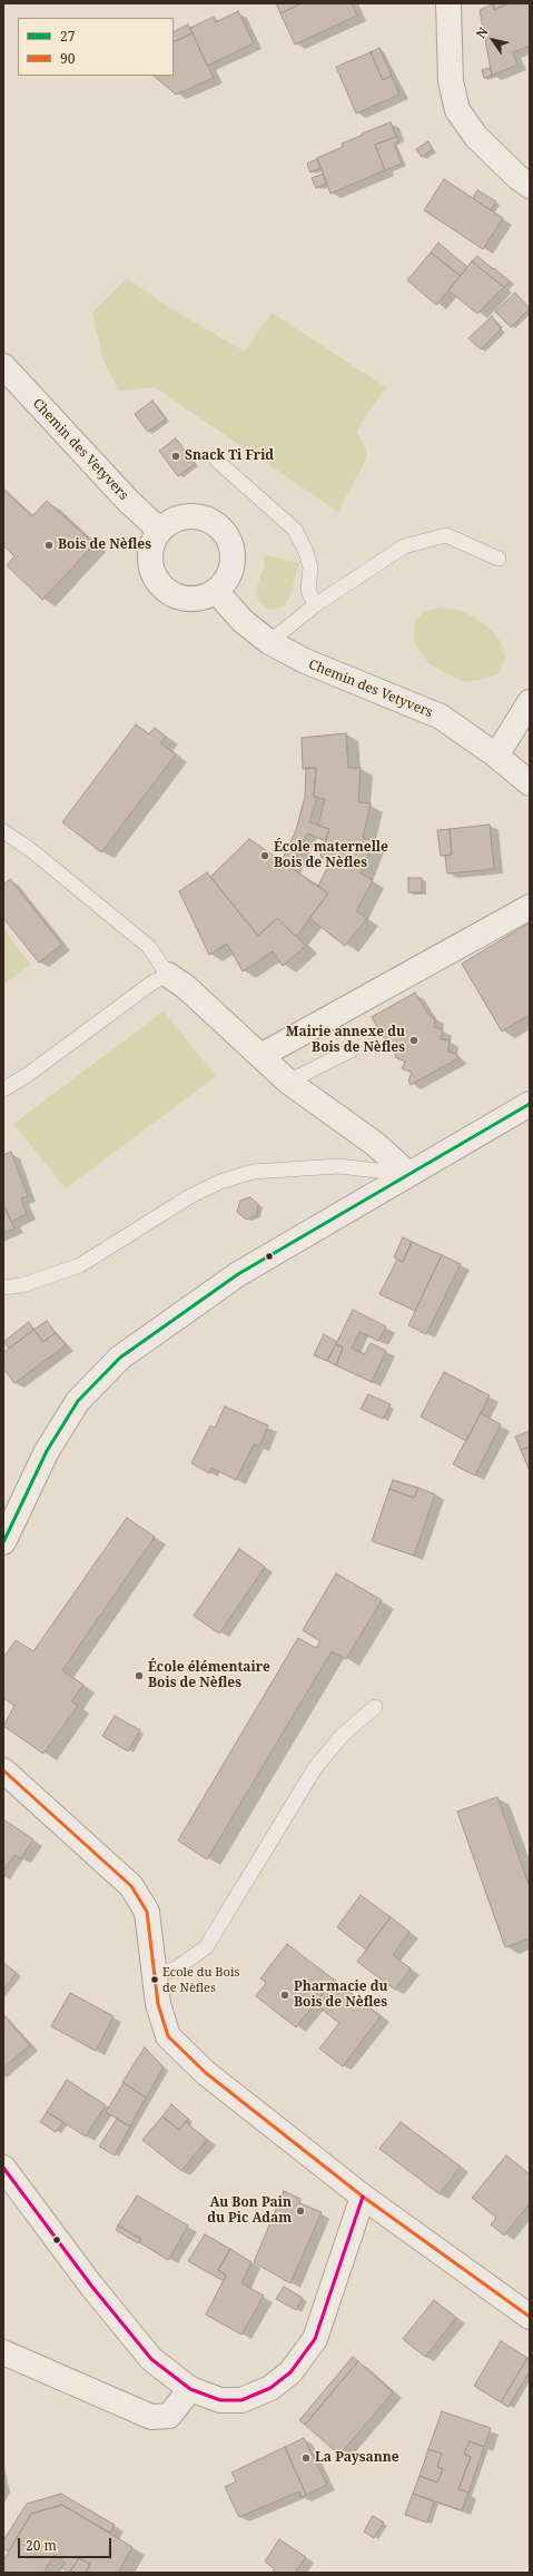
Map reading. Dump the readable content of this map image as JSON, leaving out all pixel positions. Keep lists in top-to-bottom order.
{
  "streets": {
    "street": ["Chemin des Vetyvers"]
  },
  "places": [
    "Snack Ti Frid",
    "Bois de Nèfles",
    "École maternelle Bois de Nèfles",
    "Mairie annexe du Bois de Nèfles",
    "École élémentaire Bois de Nèfles",
    "Ecole du Bois de Nèfles",
    "Pharmacie du Bois de Nèfles",
    "Au Bon Pain du Pic Adam",
    "La Paysanne"
  ],
  "lines": ["transit line 27", "transit line 90"],
  "legend": ["27", "90"],
  "scale_bar": "20 m",
  "north": "top left"
}
